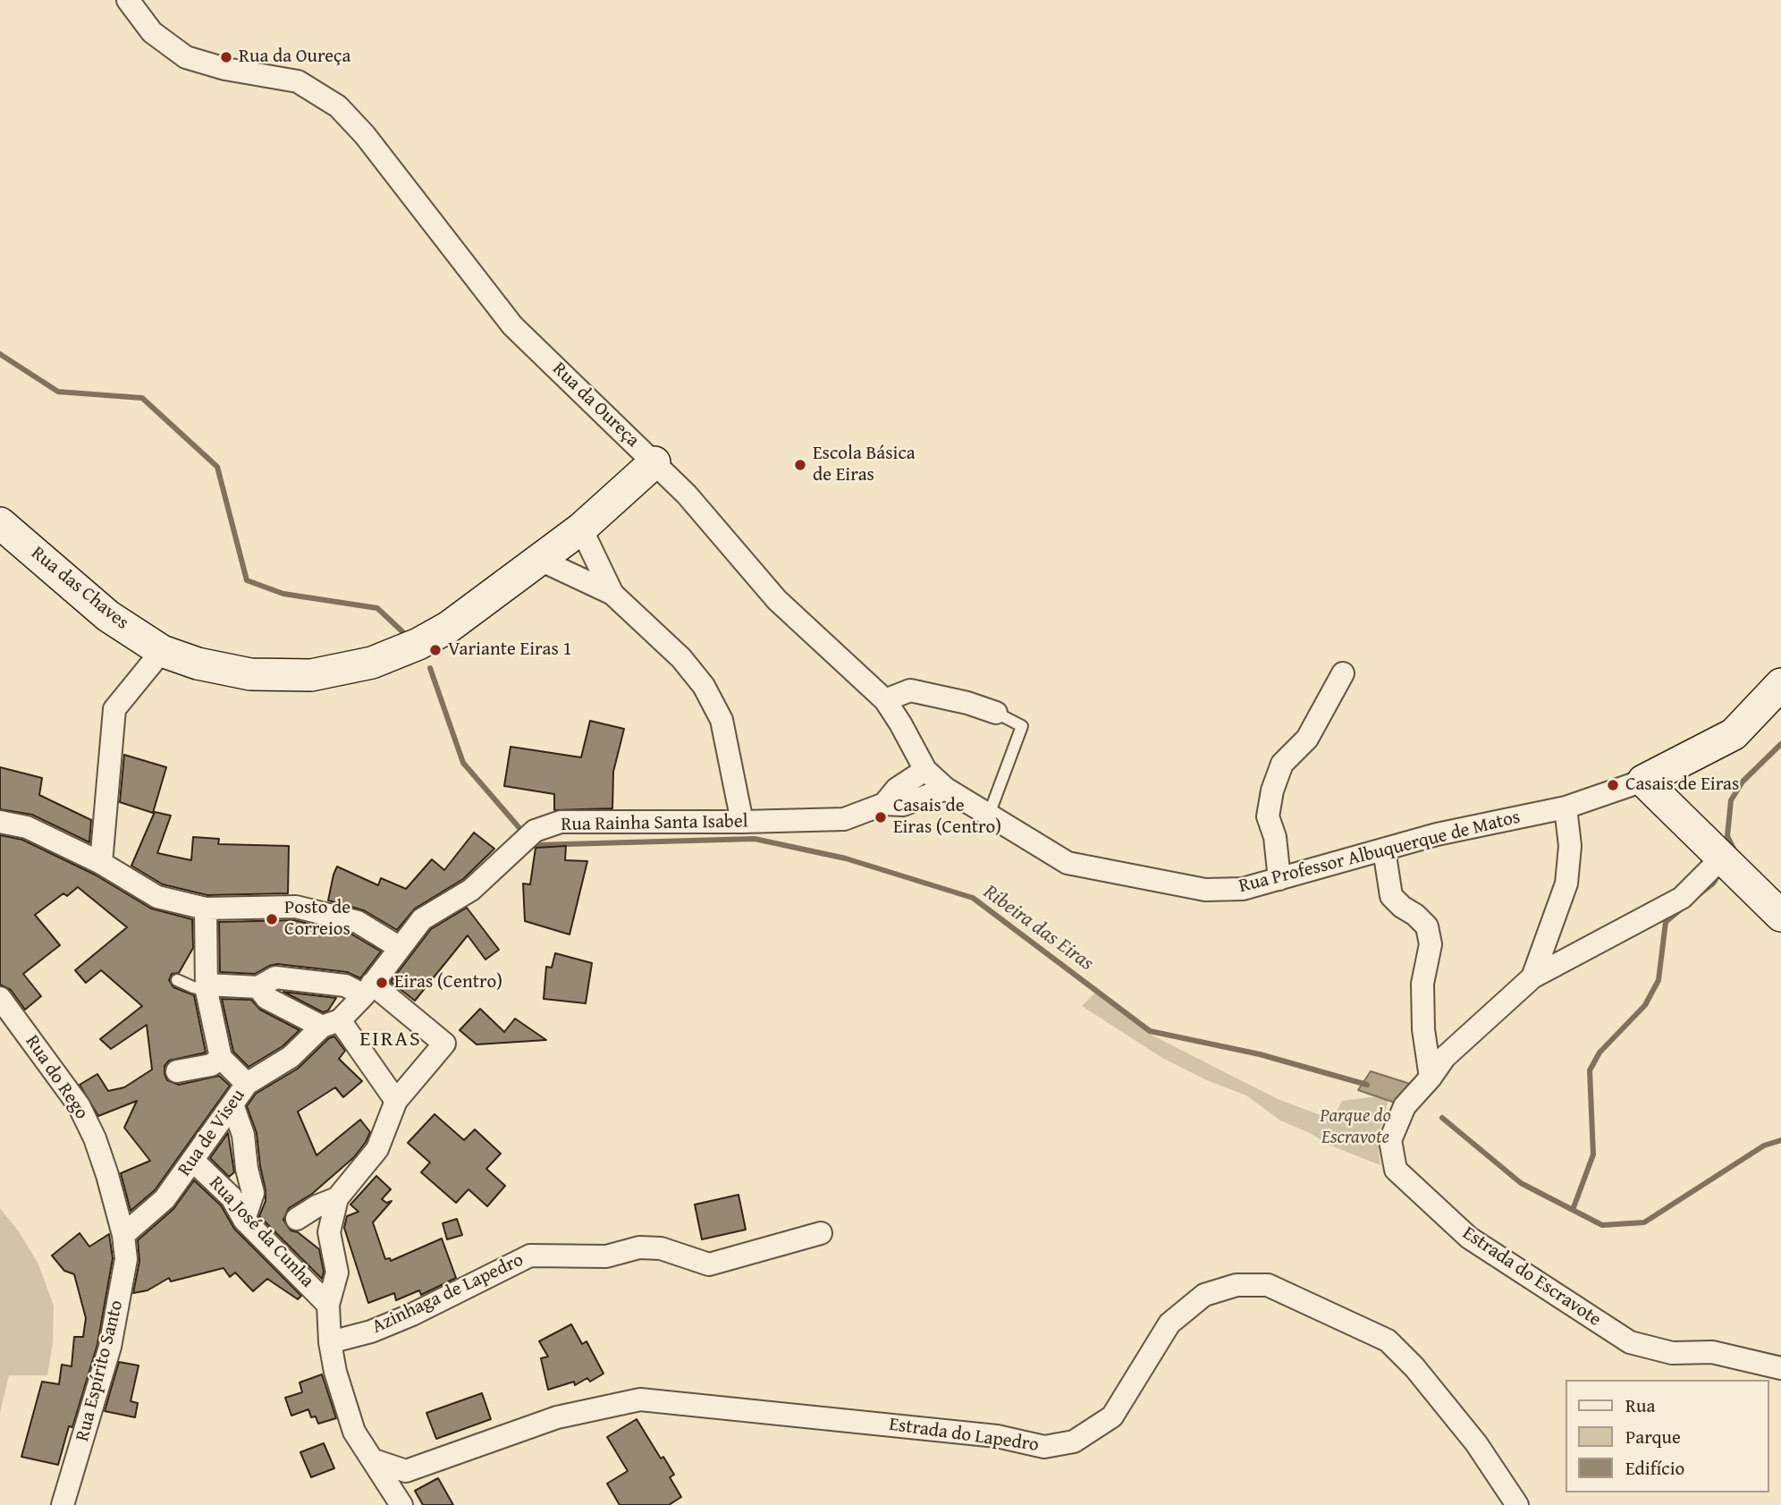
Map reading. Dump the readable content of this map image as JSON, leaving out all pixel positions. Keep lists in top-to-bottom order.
{
  "streets": {
    "street": [
      "Rua da Oureça",
      "Rua das Chaves",
      "Rua Rainha Santa Isabel",
      "Rua Professor Albuquerque de Matos",
      "Rua do Rego",
      "Rua de Viseu",
      "Rua José da Cunha",
      "Estrada do Escravote",
      "Azinhaga de Lapedro",
      "Rua Espírito Santo",
      "Estrada do Lapedro"
    ]
  },
  "crossings": [
    ["Rua da Oureça", "Rua das Chaves"],
    ["Rua da Oureça", "Rua Professor Albuquerque de Matos"],
    ["Rua Rainha Santa Isabel", "Rua de Viseu"],
    ["Rua do Rego", "Rua de Viseu"],
    ["Rua do Rego", "Rua Espírito Santo"],
    ["Rua de Viseu", "Rua José da Cunha"],
    ["Rua de Viseu", "Rua Espírito Santo"]
  ],
  "districts": ["EIRAS"],
  "water": ["Ribeira das Eiras"],
  "parks": ["Parque do Escravote"],
  "places": [
    "Rua da Oureça",
    "Escola Básica de Eiras",
    "Variante Eiras 1",
    "Casais de Eiras",
    "Casais de Eiras (Centro)",
    "Posto de Correios",
    "Eiras (Centro)"
  ],
  "legend": ["Rua", "Parque", "Edifício"]
}
